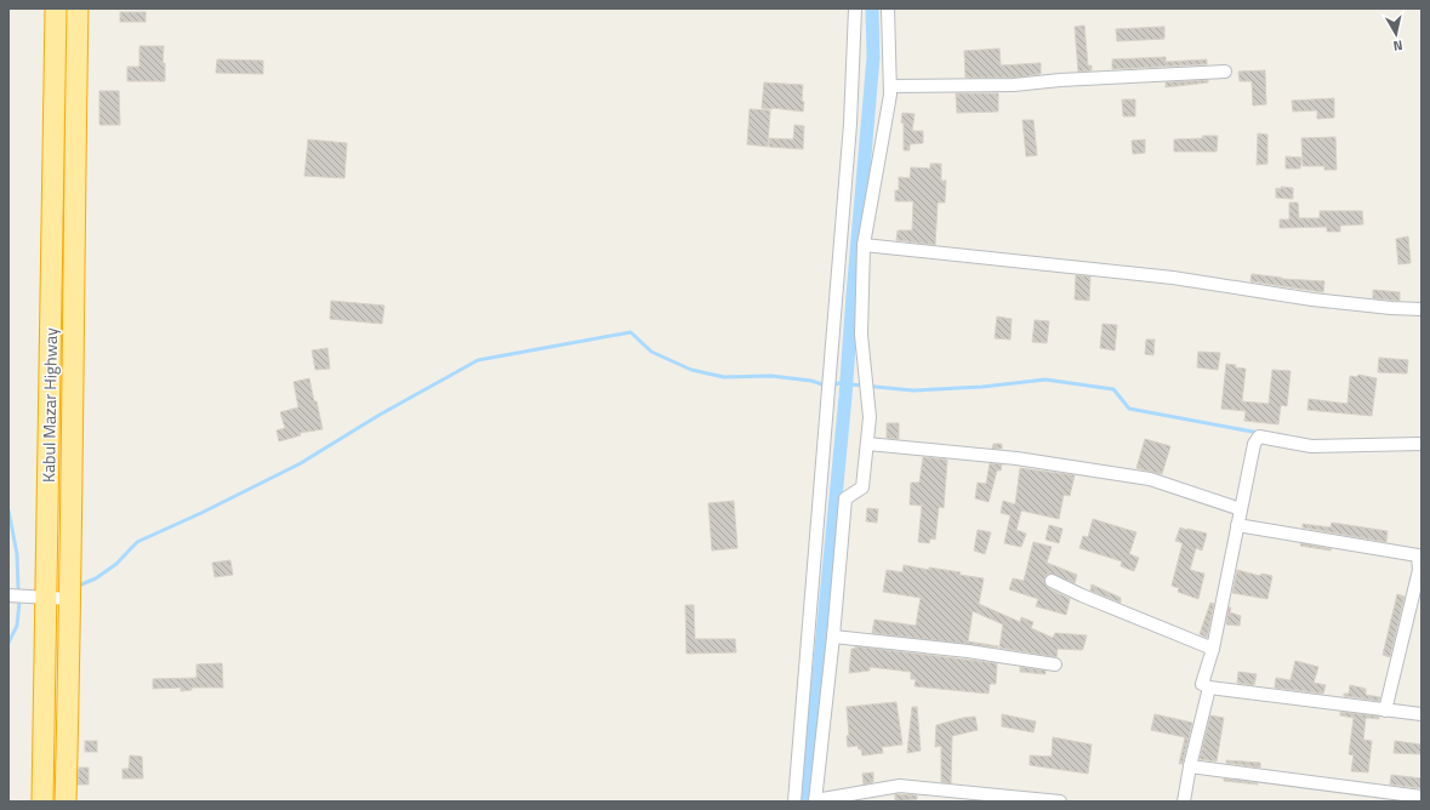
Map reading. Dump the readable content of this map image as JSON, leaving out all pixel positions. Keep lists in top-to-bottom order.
{
  "streets": {
    "highway": ["Kabul Mazar Highway"]
  },
  "north": "bottom"
}
